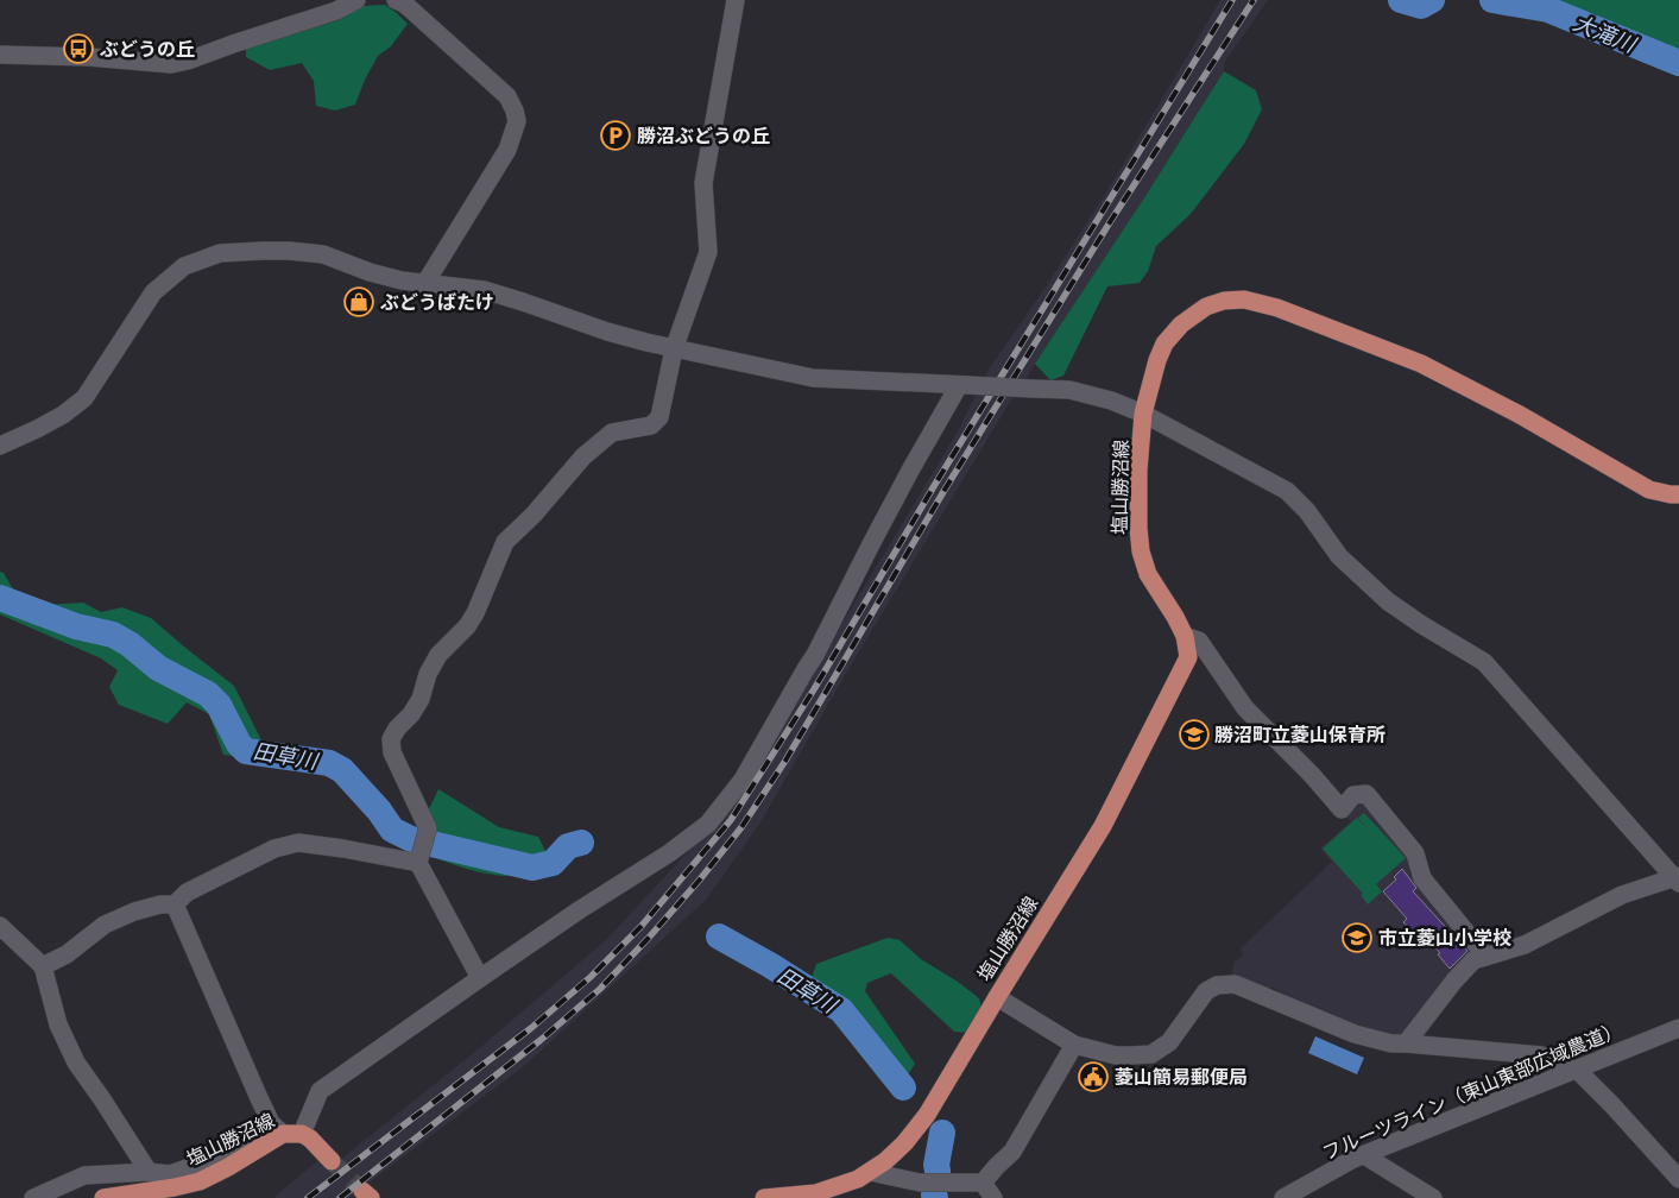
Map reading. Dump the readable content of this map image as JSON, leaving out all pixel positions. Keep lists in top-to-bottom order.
{
  "streets": {
    "main road": ["塩山勝沼線"],
    "street": ["フルーツライン（東山東部広域農道）"]
  },
  "water": ["大滝川", "田草川"],
  "places": {
    "bus stop": ["ぶどうの丘"],
    "parking": ["勝沼ぶどうの丘"],
    "shop": ["ぶどうばたけ"],
    "school or university": ["勝沼町立菱山保育所", "市立菱山小学校"],
    "public building": ["菱山簡易郵便局"]
  }
}
